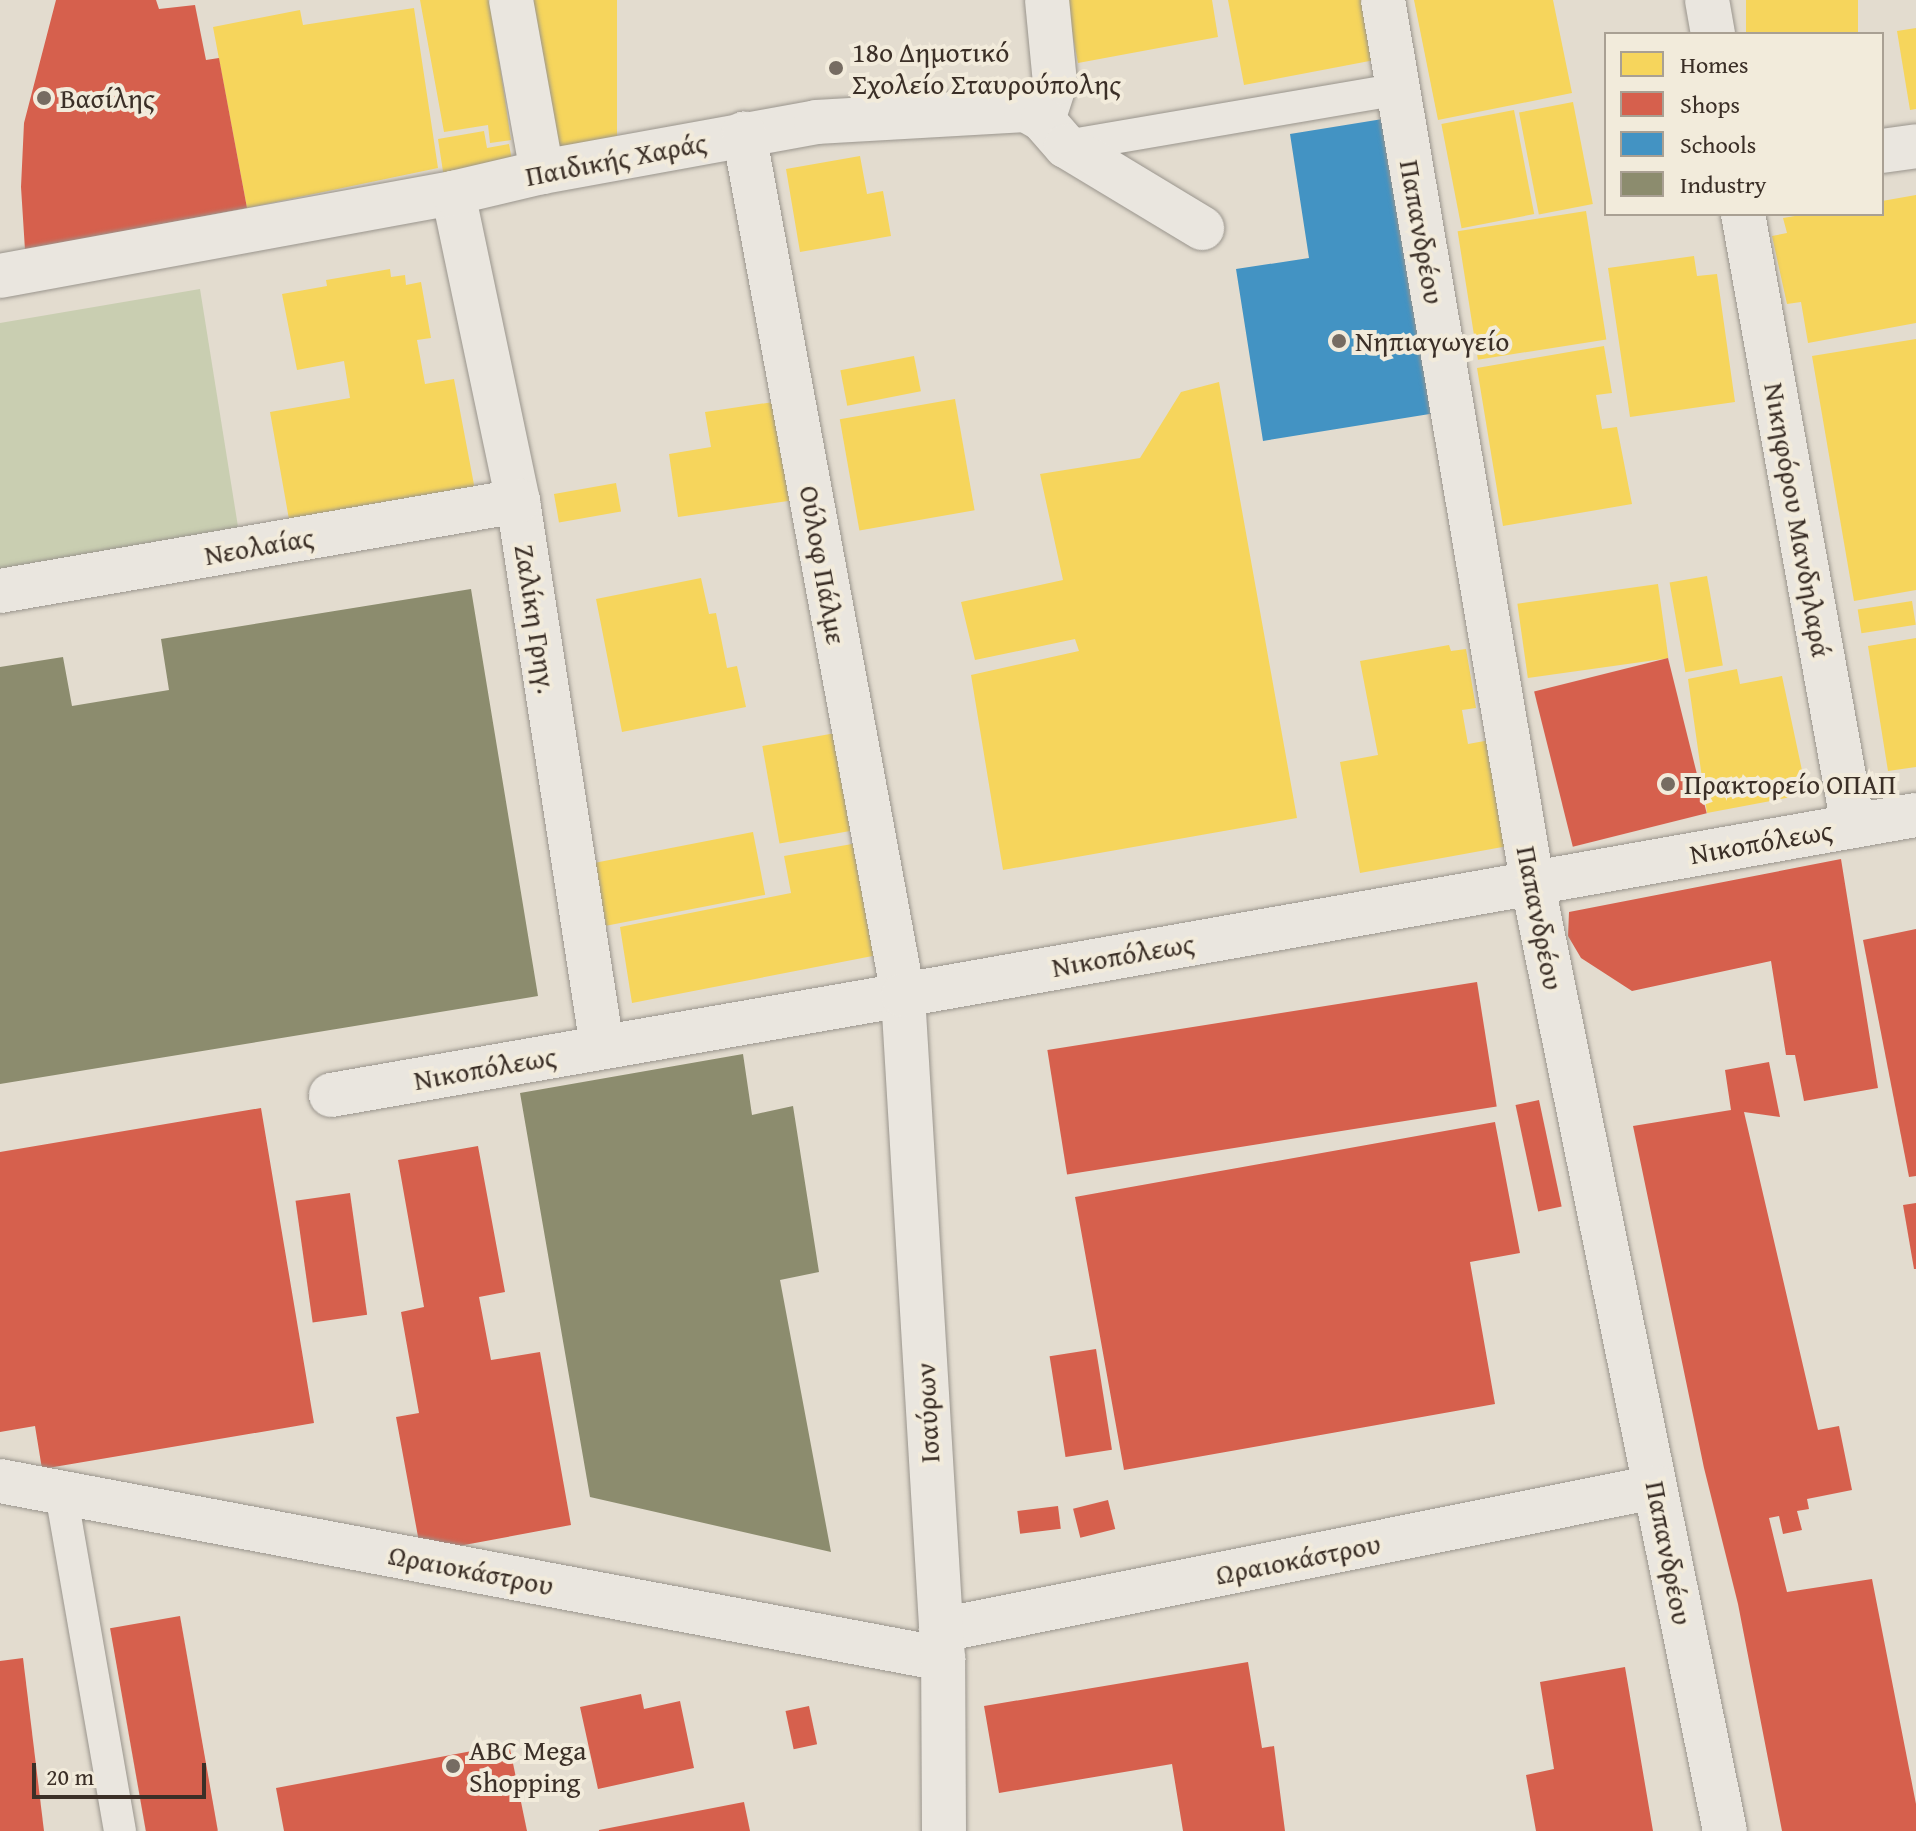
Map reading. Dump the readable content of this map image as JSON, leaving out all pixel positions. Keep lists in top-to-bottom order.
{
  "streets": {
    "street": [
      "Παιδικής Χαράς",
      "Παπανδρέου",
      "Νικηφόρου Μανδηλαρά",
      "Νεολαίας",
      "Ούλοφ Πάλμε",
      "Ζαλίκη Γρηγ.",
      "Νικοπόλεως",
      "Ισαύρων",
      "Ωραιοκάστρου"
    ]
  },
  "crossings": [
    ["Παιδικής Χαράς", "Ούλοφ Πάλμε"],
    ["Παιδικής Χαράς", "Ζαλίκη Γρηγ."],
    ["Παπανδρέου", "Νικοπόλεως"],
    ["Παπανδρέου", "Ωραιοκάστρου"],
    ["Νικηφόρου Μανδηλαρά", "Νικοπόλεως"],
    ["Νεολαίας", "Ζαλίκη Γρηγ."],
    ["Ούλοφ Πάλμε", "Νικοπόλεως"],
    ["Ούλοφ Πάλμε", "Ισαύρων"],
    ["Ζαλίκη Γρηγ.", "Νικοπόλεως"],
    ["Νικοπόλεως", "Ισαύρων"],
    ["Ισαύρων", "Ωραιοκάστρου"]
  ],
  "places": [
    "18ο Δημοτικό Σχολείο Σταυρούπολης",
    "Βασίλης",
    "Νηπιαγωγείο",
    "Πρακτορείο ΟΠΑΠ",
    "ABC Mega Shopping"
  ],
  "legend": [
    "Homes",
    "Shops",
    "Schools",
    "Industry"
  ],
  "scale_bar": "20 m"
}
